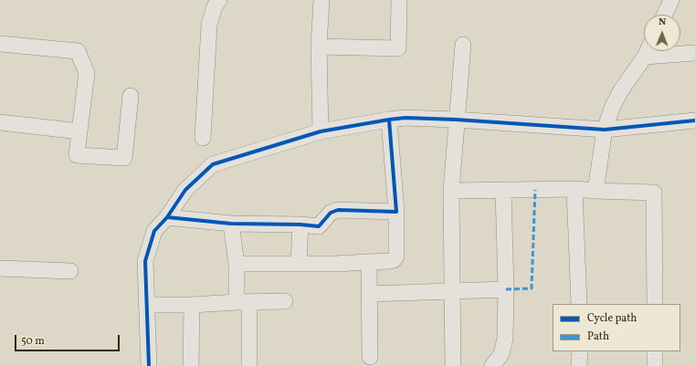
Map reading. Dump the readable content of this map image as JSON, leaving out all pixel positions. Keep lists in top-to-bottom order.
{
  "legend": ["Cycle path", "Path"],
  "scale_bar": "50 m",
  "north": "top"
}
